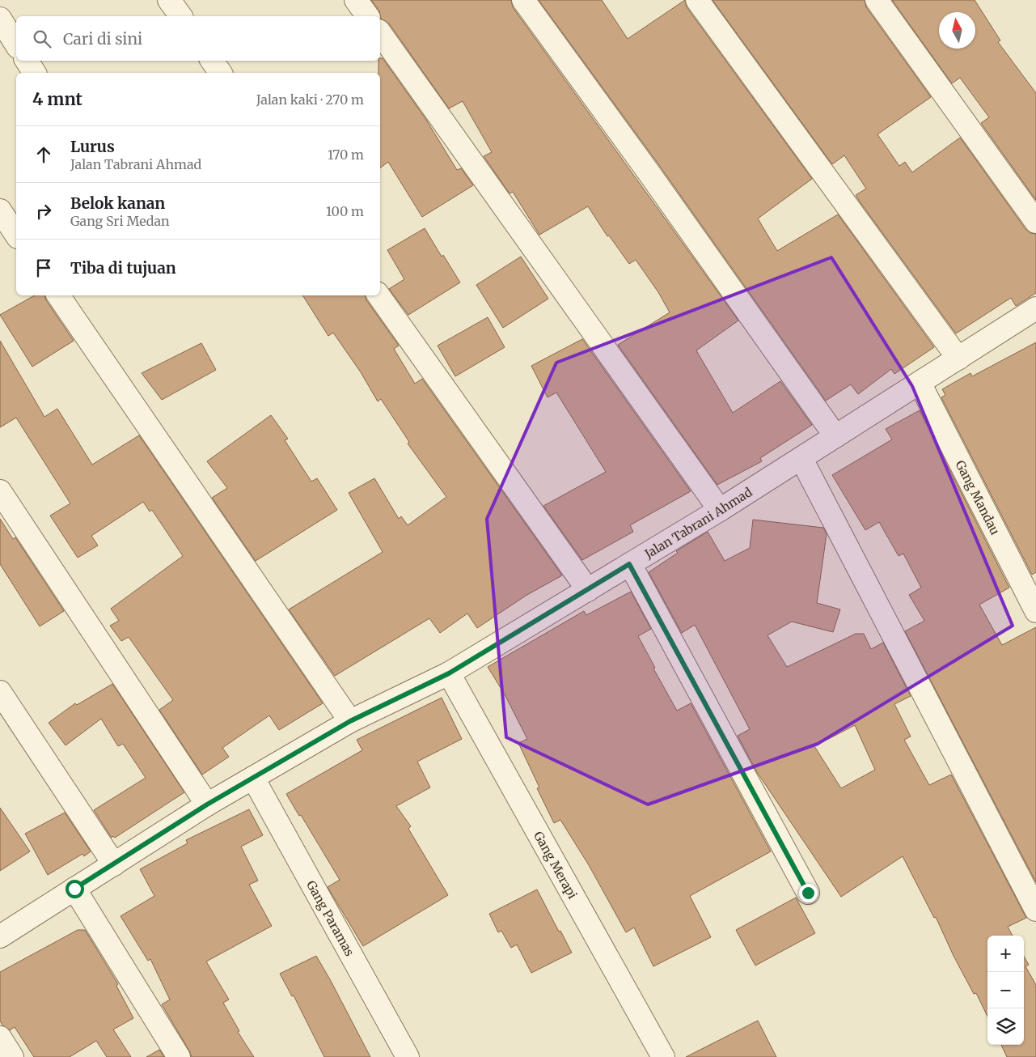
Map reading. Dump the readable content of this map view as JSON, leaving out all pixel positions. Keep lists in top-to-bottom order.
{
  "streets": {
    "street": [
      "Gang Mandau",
      "Jalan Tabrani Ahmad",
      "Gang Merapi",
      "Gang Paramas"
    ]
  },
  "crossings": [
    ["Gang Mandau", "Jalan Tabrani Ahmad"],
    ["Jalan Tabrani Ahmad", "Gang Merapi"],
    ["Jalan Tabrani Ahmad", "Gang Paramas"]
  ],
  "north": "top",
  "page": {
    "search": "Cari di sini",
    "heading": ["4 mnt", "Jalan kaki · 270 m"],
    "list": [
      ["Lurus", "Jalan Tabrani Ahmad", "170 m"],
      ["Belok kanan", "Gang Sri Medan", "100 m"],
      "Tiba di tujuan"
    ],
    "map_buttons": ["+", "−"]
  }
}
